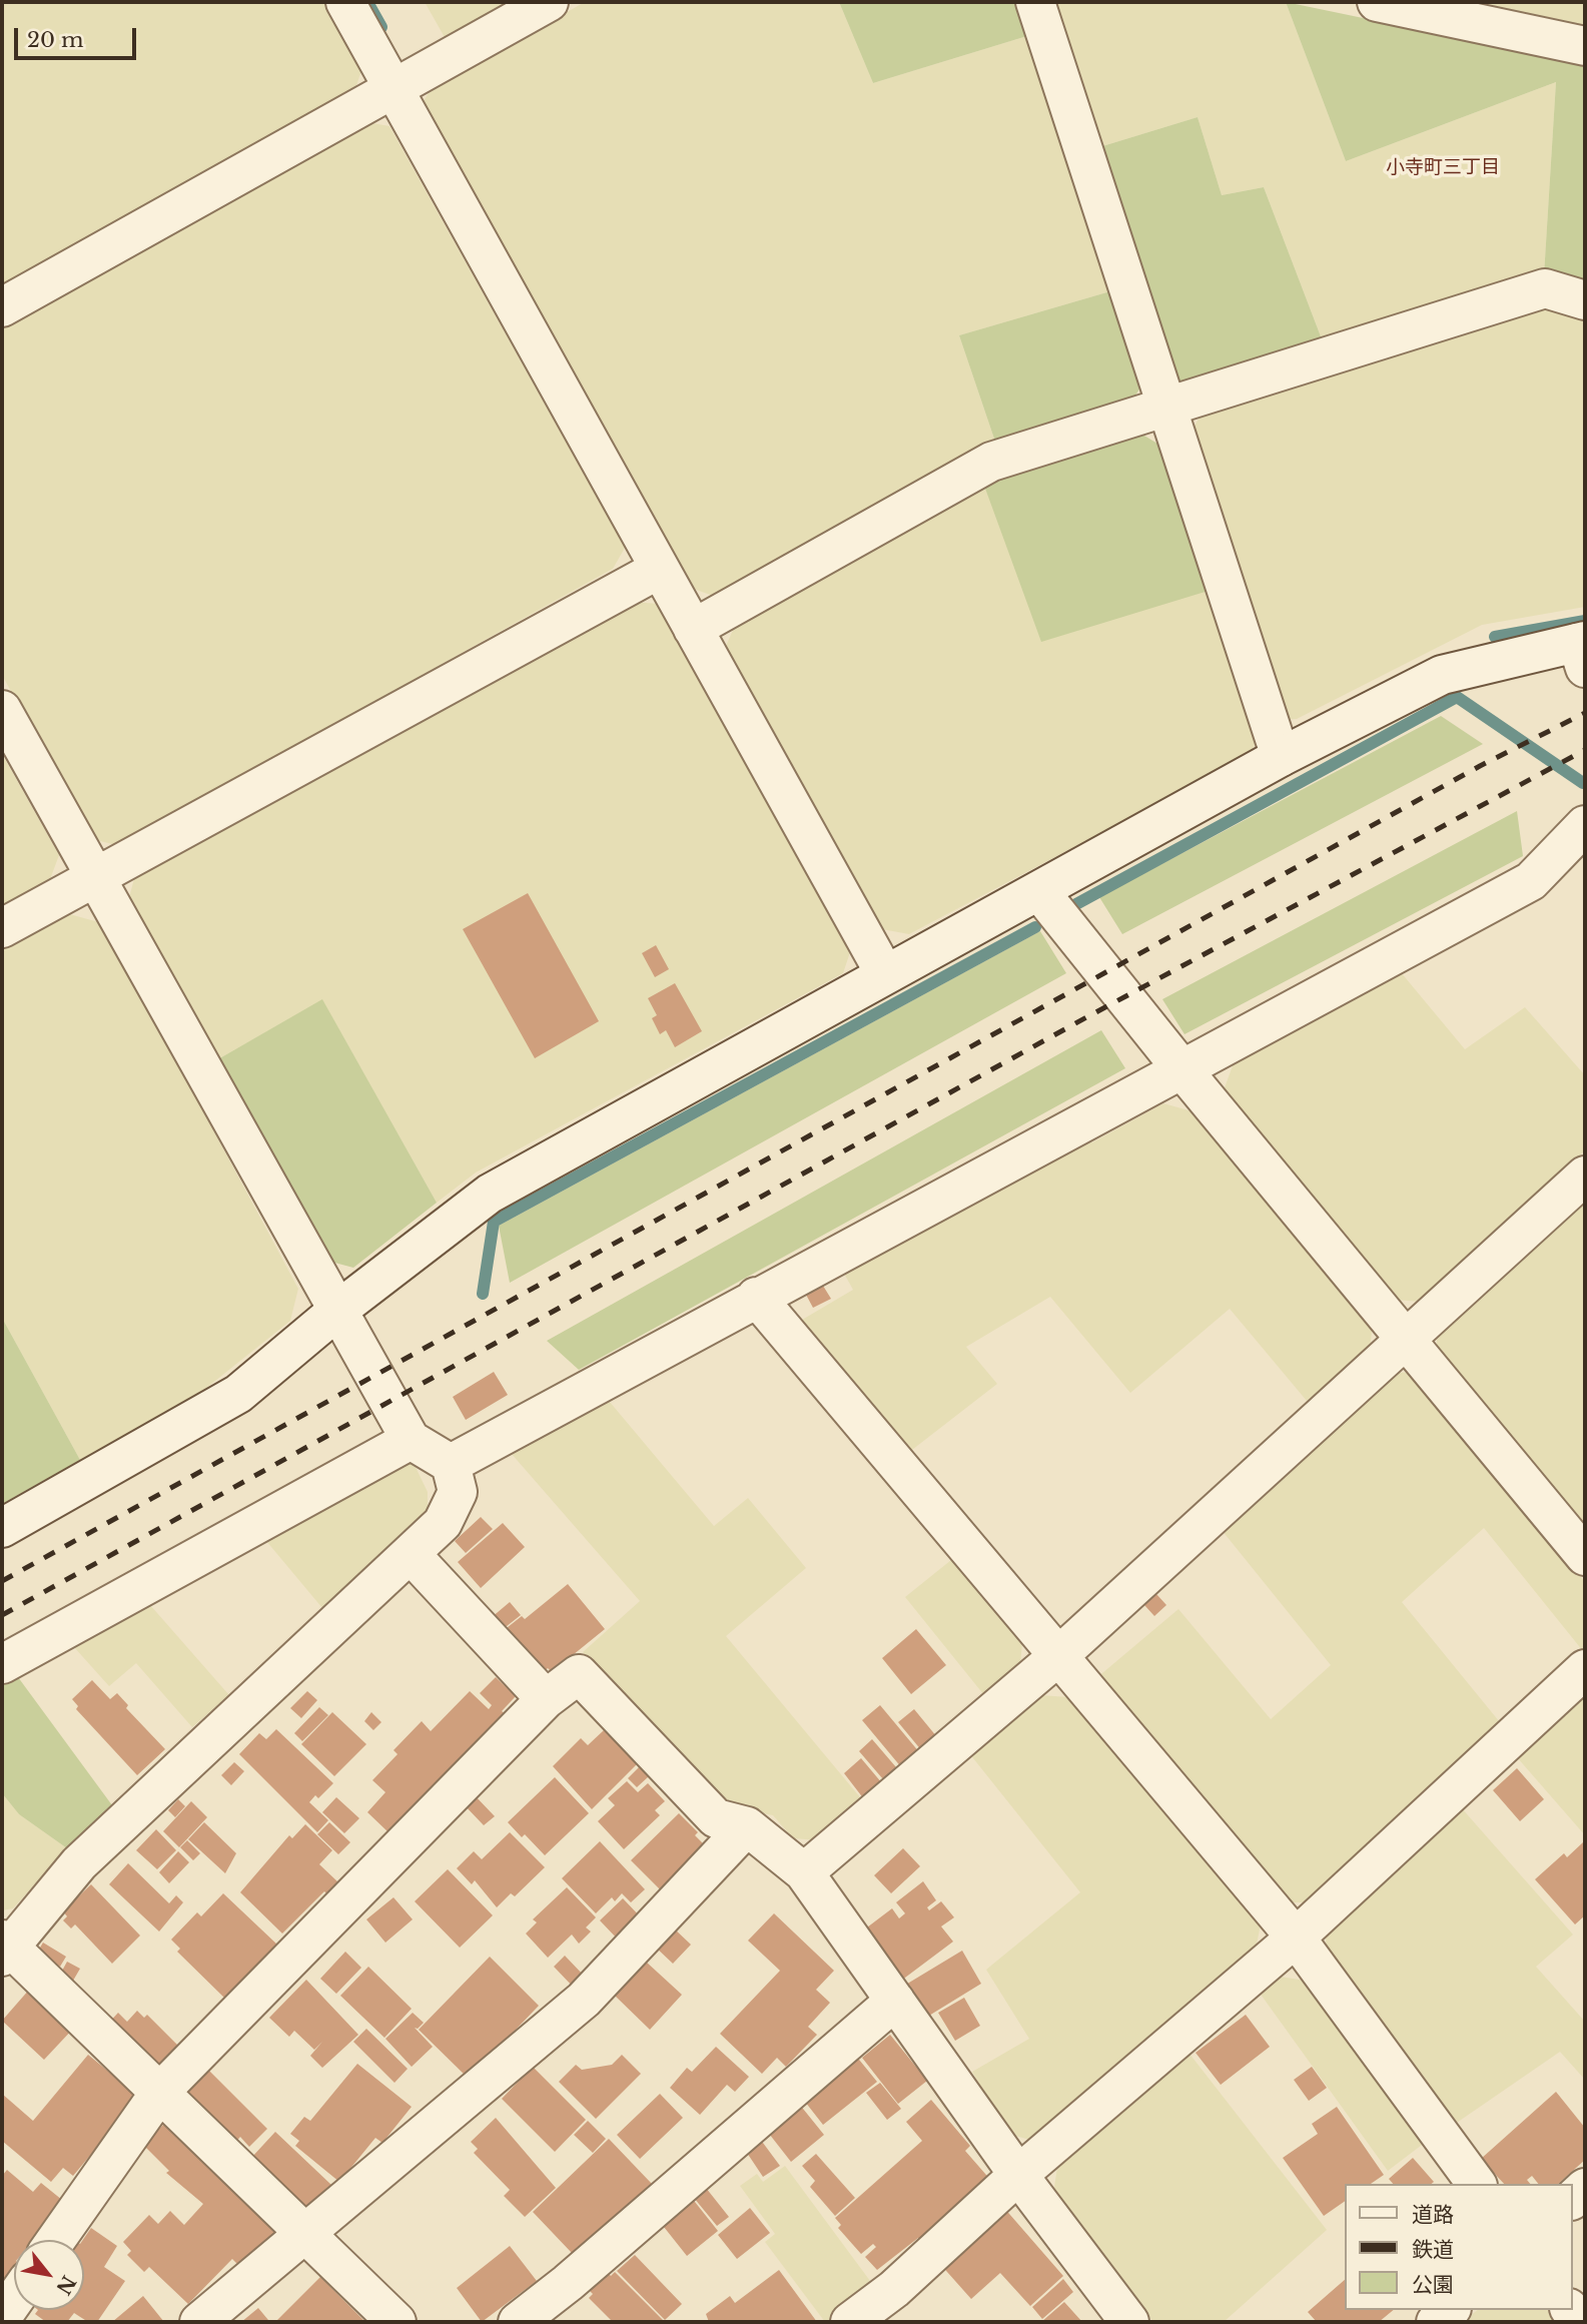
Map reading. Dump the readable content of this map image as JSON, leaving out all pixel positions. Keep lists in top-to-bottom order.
{
  "districts": ["小寺町三丁目"],
  "legend": ["道路", "鉄道", "公園"],
  "scale_bar": "20 m",
  "north": "bottom right"
}
